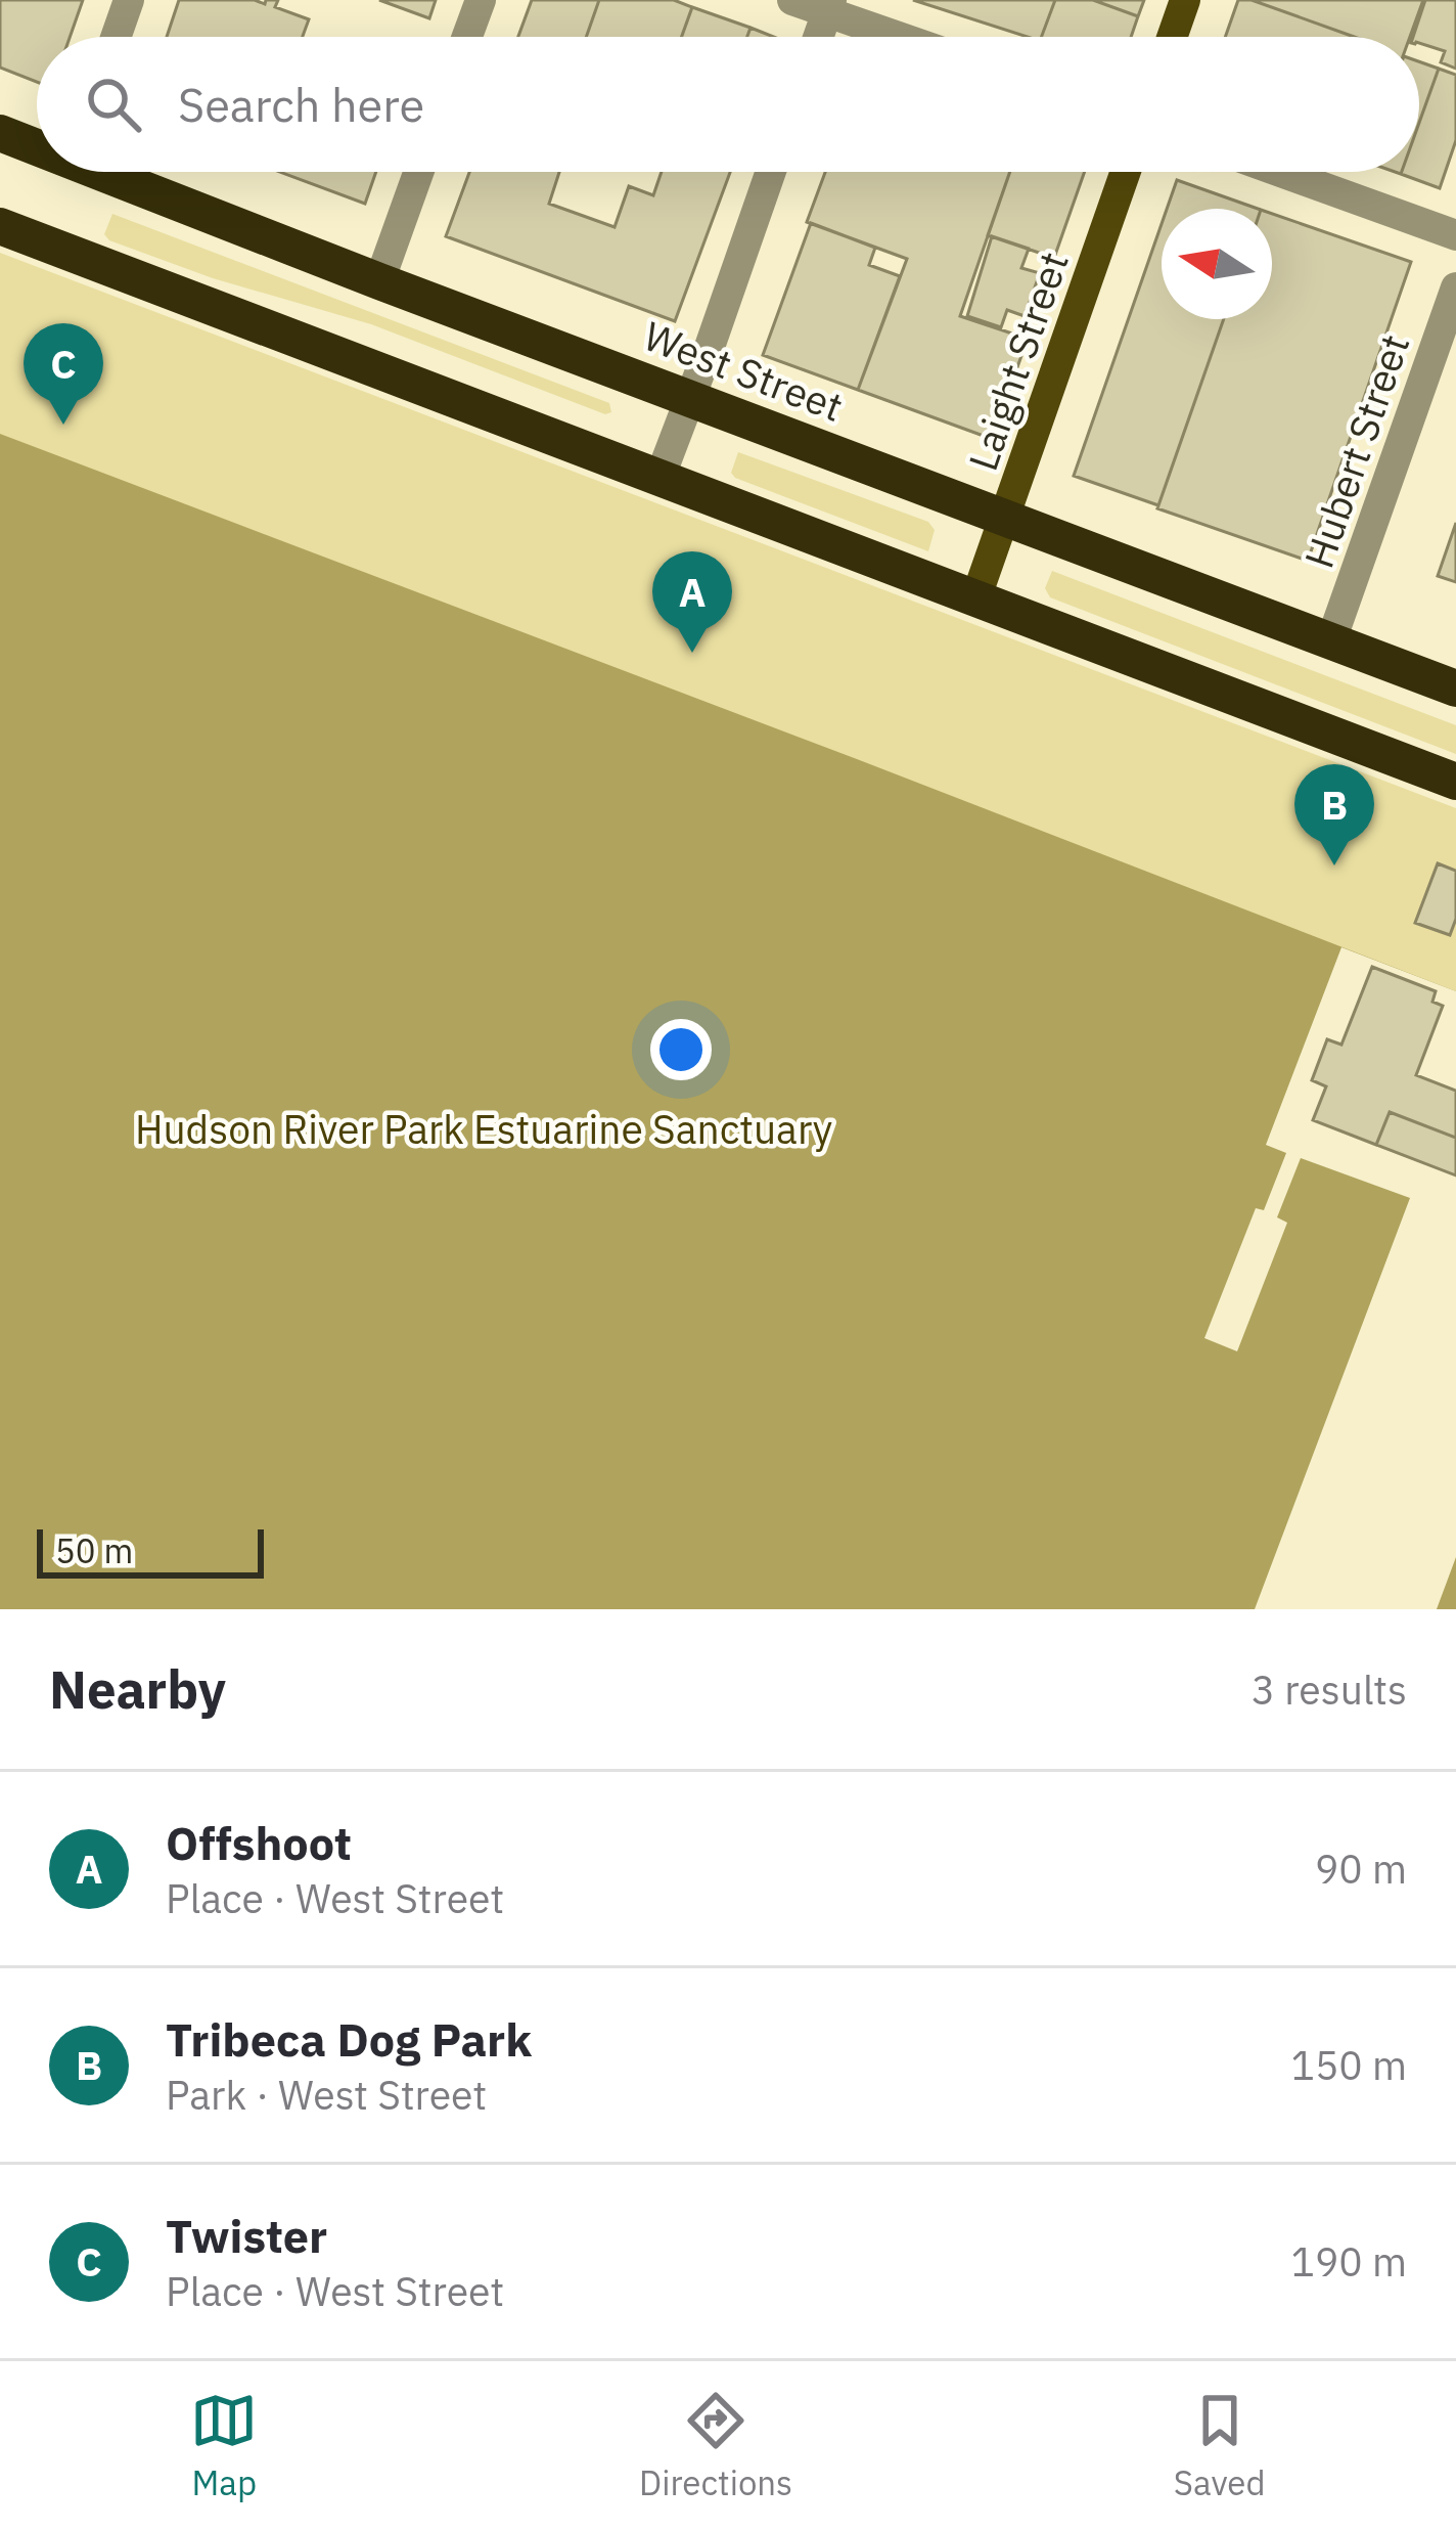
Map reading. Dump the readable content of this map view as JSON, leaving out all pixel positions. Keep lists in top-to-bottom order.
{
  "streets": {
    "highway": ["West Street"],
    "main road": ["Laight Street"],
    "street": ["Hubert Street"]
  },
  "crossings": [
    ["Laight Street", "West Street"],
    ["West Street", "Hubert Street"]
  ],
  "parks": ["Hudson River Park Estuarine Sanctuary"],
  "scale_bar": "50 m",
  "north": "left",
  "page": {
    "search": "Search here",
    "pins": ["C", "A", "B"],
    "scale": "50 m",
    "heading": ["Nearby", "3 results"],
    "list": [
      {
        "mark": "A",
        "name": "Offshoot",
        "note": "Place · West Street",
        "value": "90 m"
      },
      {
        "mark": "B",
        "name": "Tribeca Dog Park",
        "note": "Park · West Street",
        "value": "150 m"
      },
      {
        "mark": "C",
        "name": "Twister",
        "note": "Place · West Street",
        "value": "190 m"
      }
    ],
    "nav": ["Map", "Directions", "Saved"]
  }
}
